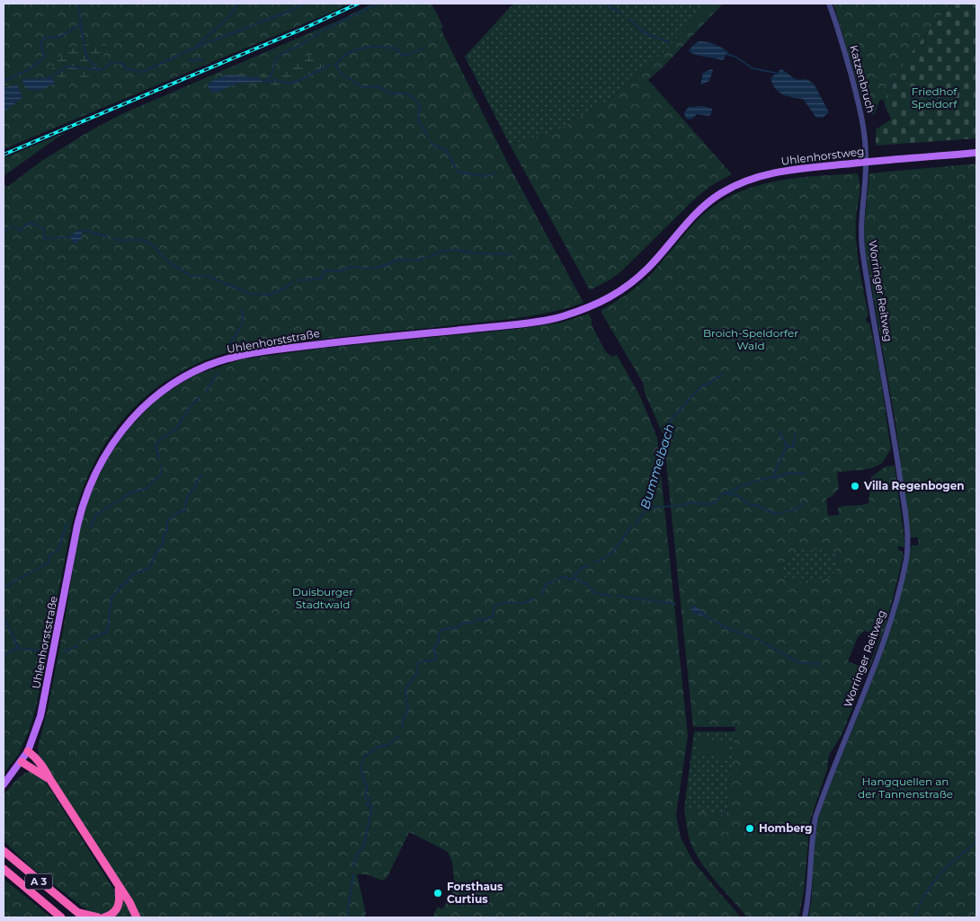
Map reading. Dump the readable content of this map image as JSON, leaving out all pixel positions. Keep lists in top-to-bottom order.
{
  "streets": {
    "highway": ["A 3"],
    "main road": ["Uhlenhorstweg", "Uhlenhorststraße"],
    "street": ["Katzenbruch", "Worringer Reitweg"]
  },
  "crossings": [
    ["Katzenbruch", "Uhlenhorstweg"],
    ["Katzenbruch", "Worringer Reitweg"],
    ["Uhlenhorstweg", "Worringer Reitweg"],
    ["Uhlenhorstweg", "Uhlenhorststraße"]
  ],
  "water": ["Bummelbach"],
  "parks": [
    "Friedhof Speldorf",
    "Broich-Speldorfer Wald",
    "Duisburger Stadtwald",
    "Hangquellen an der Tannenstraße"
  ],
  "places": ["Villa Regenbogen", "Homberg", "Forsthaus Curtius"]
}
